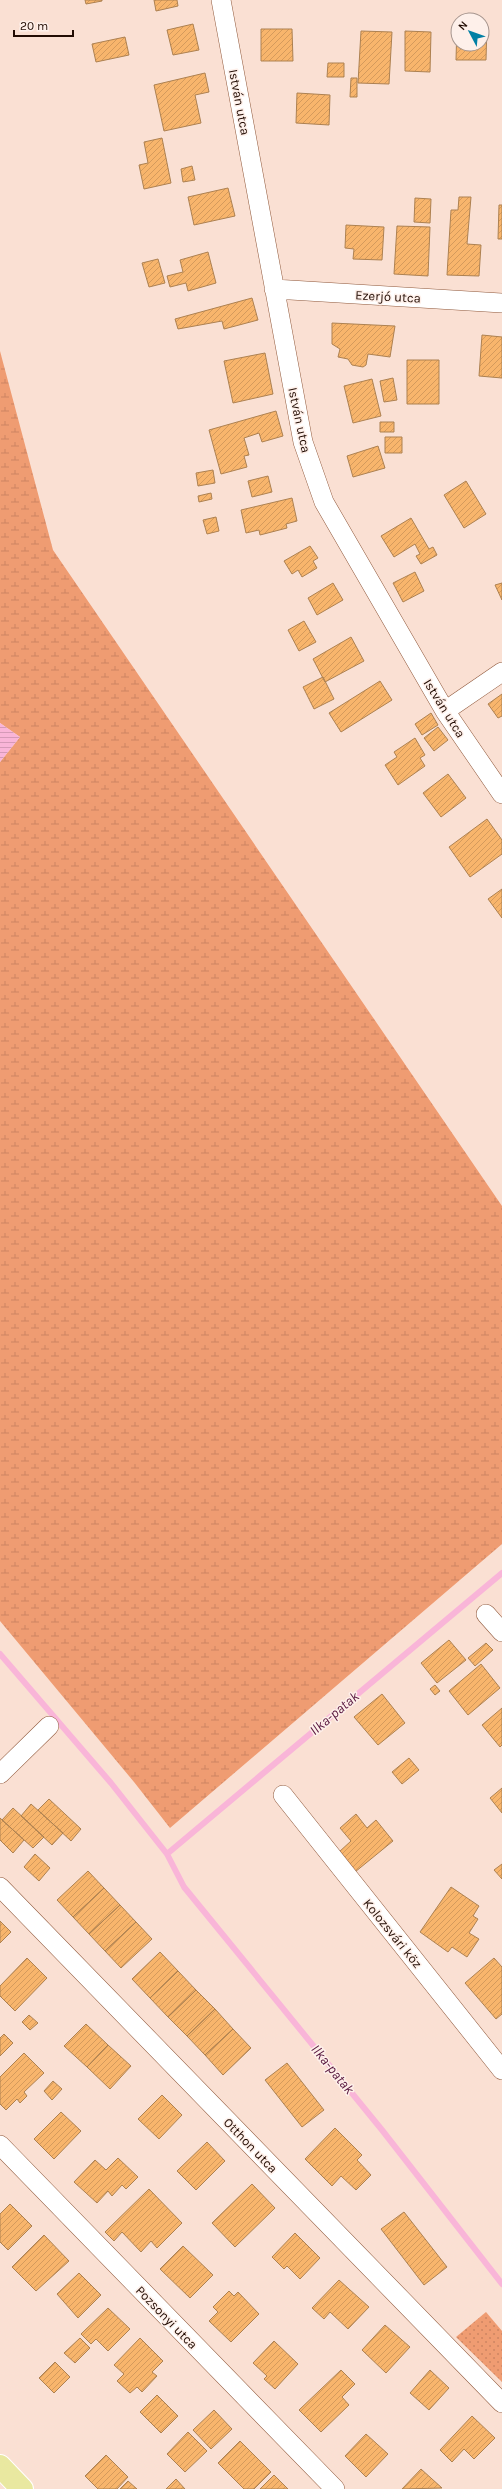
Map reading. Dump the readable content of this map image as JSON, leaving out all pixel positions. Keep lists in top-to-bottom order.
{
  "streets": {
    "street": [
      "István utca",
      "Ezerjó utca",
      "Kolozsvári köz",
      "Otthon utca",
      "Pozsonyi utca"
    ]
  },
  "crossings": [
    ["István utca", "Ezerjó utca"]
  ],
  "water": ["Ilka-patak"],
  "scale_bar": "20 m",
  "north": "top left"
}
